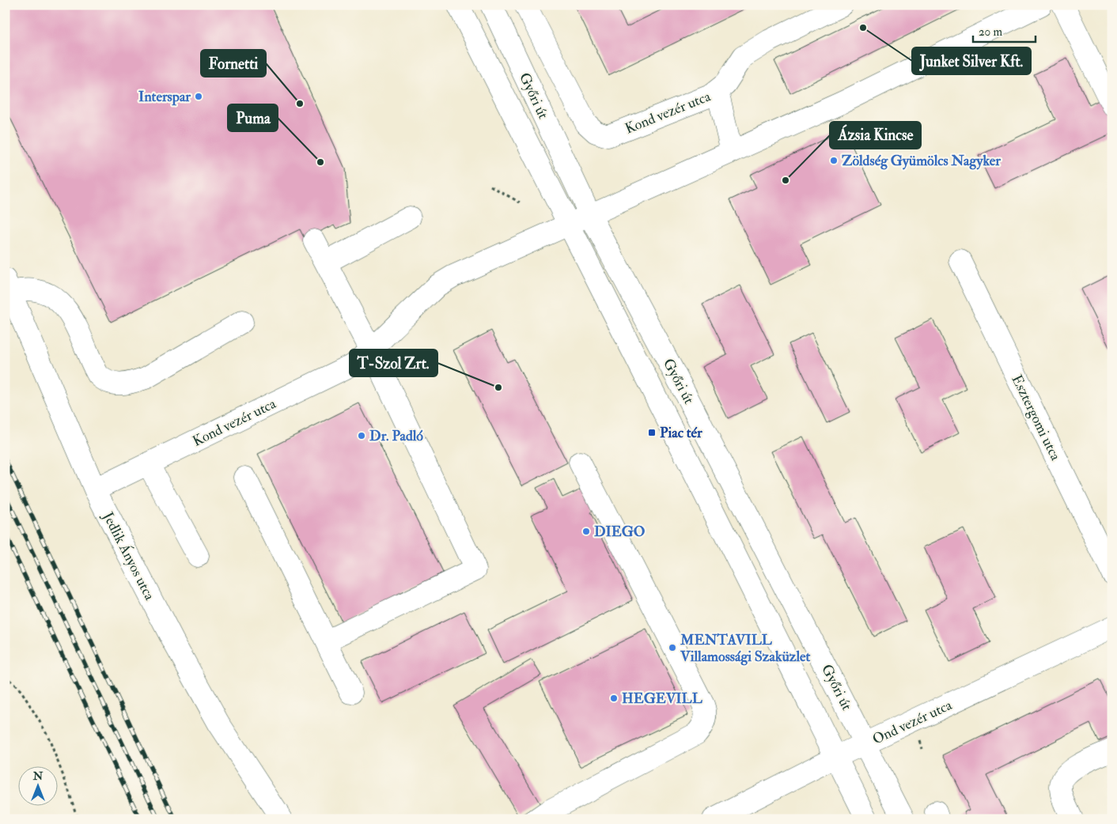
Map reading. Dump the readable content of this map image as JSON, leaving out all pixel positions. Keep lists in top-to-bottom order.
{
  "streets": {
    "street": [
      "Győri út",
      "Kond vezér utca",
      "Esztergomi utca",
      "Jedlik Ányos utca",
      "Ond vezér utca"
    ]
  },
  "crossings": [
    ["Győri út", "Kond vezér utca"],
    ["Győri út", "Ond vezér utca"],
    ["Kond vezér utca", "Jedlik Ányos utca"]
  ],
  "places": {
    "other": [
      "Junket Silver Kft.",
      "Interspar",
      "Fornetti",
      "Zöldség Gyümölcs Nagyker",
      "Puma",
      "Ázsia Kincse",
      "T-Szol Zrt.",
      "Dr. Padló",
      "DIEGO",
      "MENTAVILL Villamossági Szaküzlet",
      "HEGEVILL"
    ],
    "transit": ["Piac tér"]
  },
  "scale_bar": "20 m",
  "north": "top"
}
